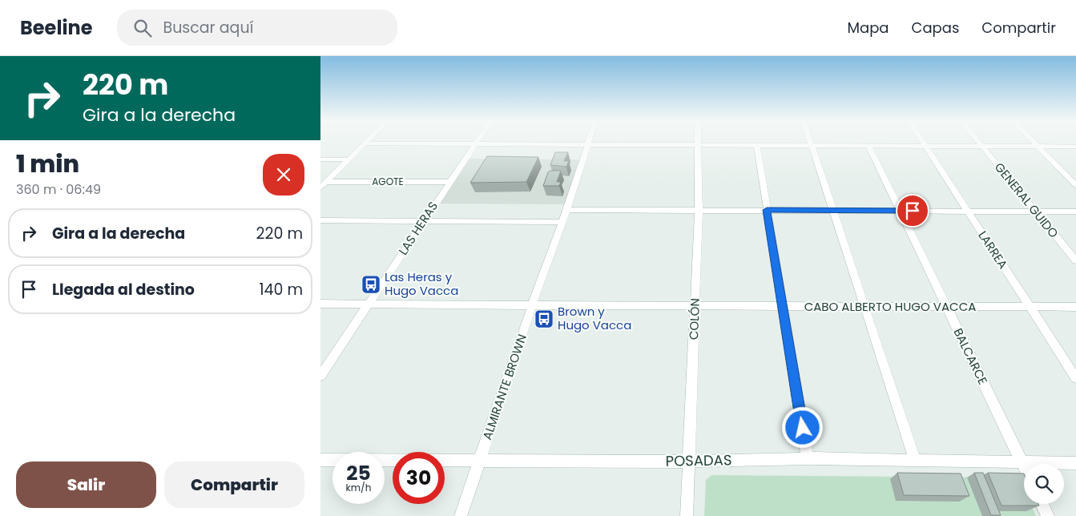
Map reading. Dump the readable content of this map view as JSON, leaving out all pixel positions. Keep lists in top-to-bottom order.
{
  "streets": {
    "street": [
      "AGOTE",
      "GENERAL GUIDO",
      "LAS HERAS",
      "LARREA",
      "CABO ALBERTO HUGO VACCA",
      "COLÓN",
      "BALCARCE",
      "ALMIRANTE BROWN",
      "POSADAS"
    ]
  },
  "crossings": [
    ["AGOTE", "LAS HERAS"],
    ["LAS HERAS", "CABO ALBERTO HUGO VACCA"],
    ["LARREA", "CABO ALBERTO HUGO VACCA"],
    ["CABO ALBERTO HUGO VACCA", "COLÓN"],
    ["CABO ALBERTO HUGO VACCA", "BALCARCE"],
    ["CABO ALBERTO HUGO VACCA", "ALMIRANTE BROWN"],
    ["COLÓN", "POSADAS"],
    ["BALCARCE", "POSADAS"],
    ["ALMIRANTE BROWN", "POSADAS"]
  ],
  "places": {
    "bus stop": ["Las Heras y Hugo Vacca", "Brown y Hugo Vacca"]
  },
  "page": {
    "header": "Beeline",
    "search": "Buscar aquí",
    "nav": ["Mapa", "Capas", "Compartir"],
    "turn": ["220 m", "Gira a la derecha"],
    "heading": ["1 min", "360 m · 06:49"],
    "list": [
      {
        "name": "Gira a la derecha",
        "value": "220 m"
      },
      {
        "name": "Llegada al destino",
        "value": "140 m"
      }
    ],
    "speed": "25 km/h",
    "limit": "30",
    "buttons": ["Salir", "Compartir"]
  }
}
